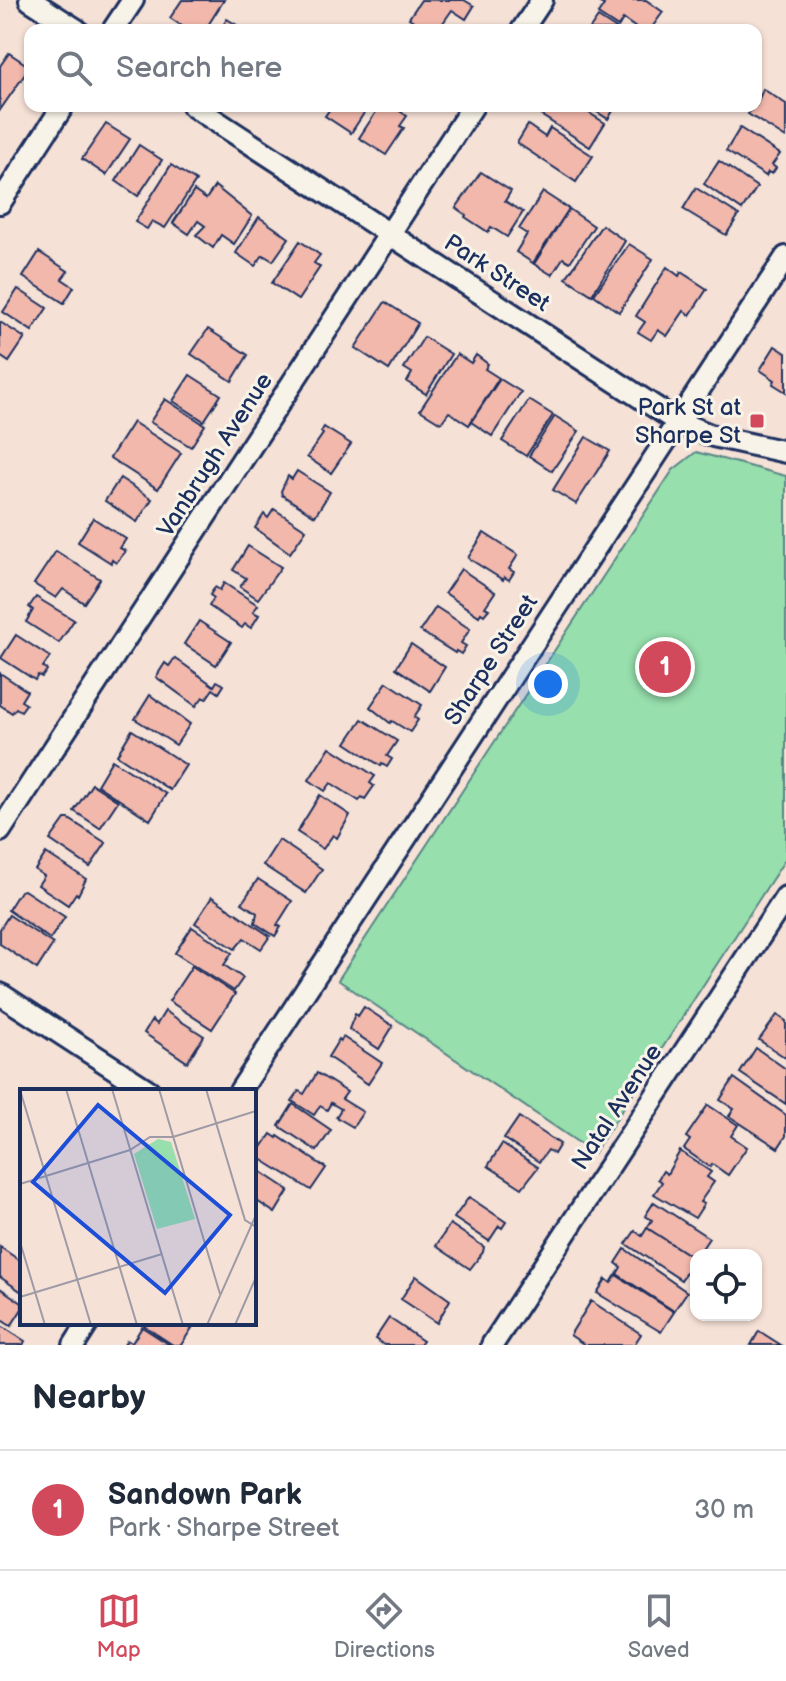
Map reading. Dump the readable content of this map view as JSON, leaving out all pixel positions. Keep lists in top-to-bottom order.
{
  "streets": {
    "street": [
      "Park Street",
      "Vanbrugh Avenue",
      "Sharpe Street",
      "Natal Avenue"
    ]
  },
  "crossings": [
    ["Park Street", "Vanbrugh Avenue"],
    ["Park Street", "Sharpe Street"]
  ],
  "places": {
    "transit": ["Park St at Sharpe St"]
  },
  "page": {
    "search": "Search here",
    "pins": "1",
    "heading": "Nearby",
    "list": [
      {
        "mark": "1",
        "name": "Sandown Park",
        "note": "Park · Sharpe Street",
        "value": "30 m"
      }
    ],
    "nav": ["Map", "Directions", "Saved"]
  }
}
